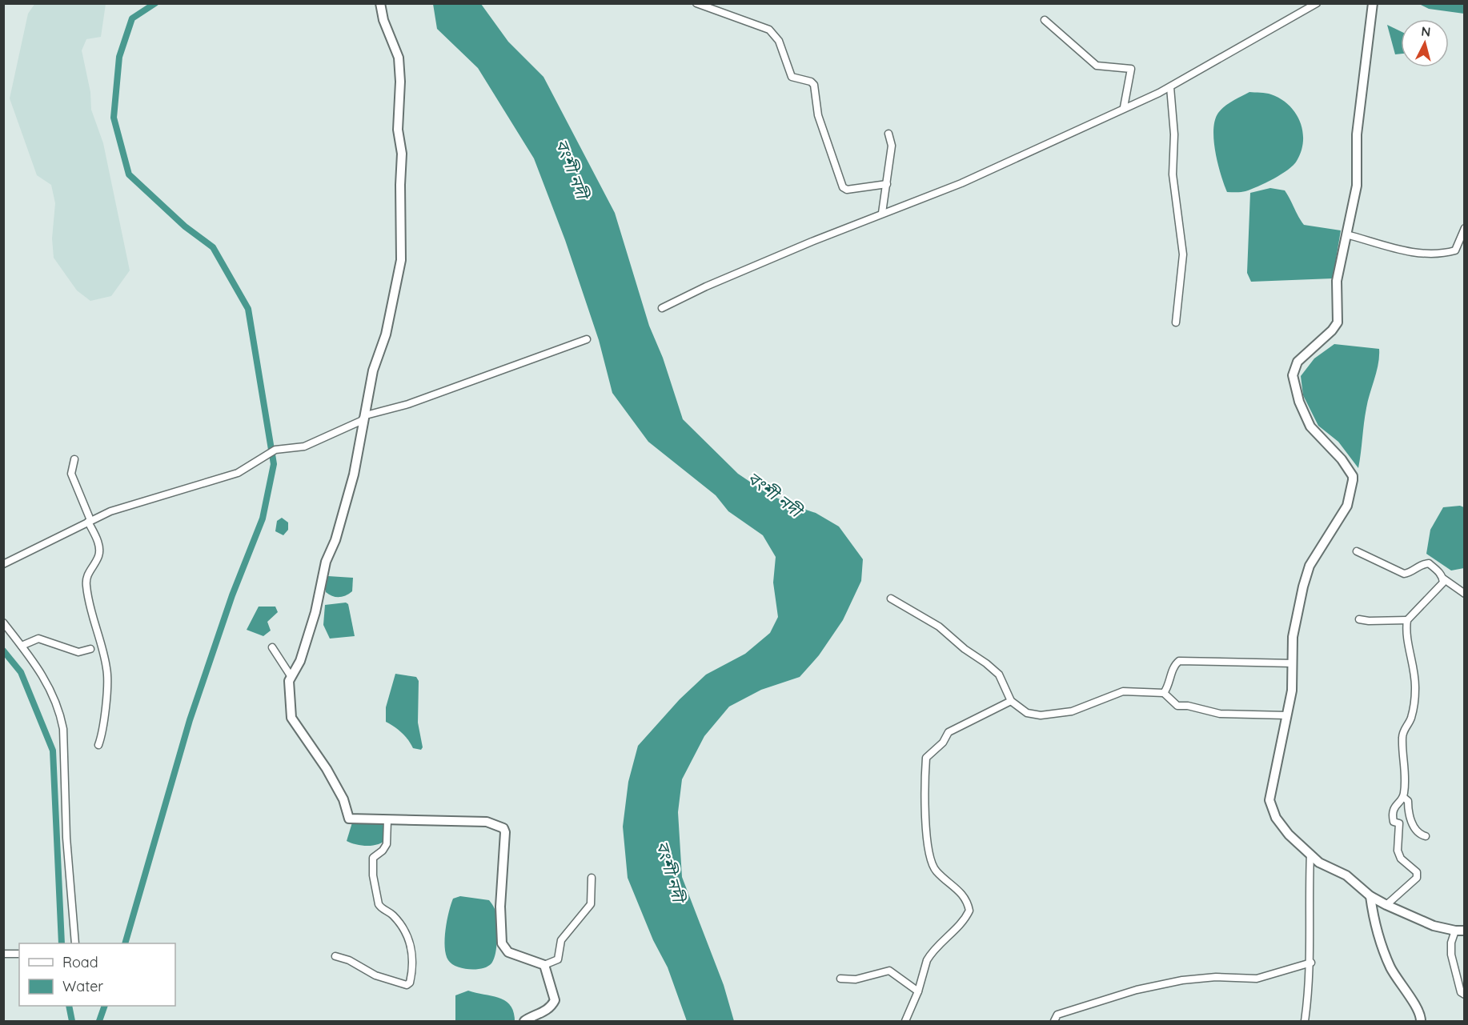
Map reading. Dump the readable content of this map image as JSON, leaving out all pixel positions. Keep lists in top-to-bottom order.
{
  "water": ["বংশী নদী"],
  "legend": ["Road", "Water"],
  "north": "top"
}
